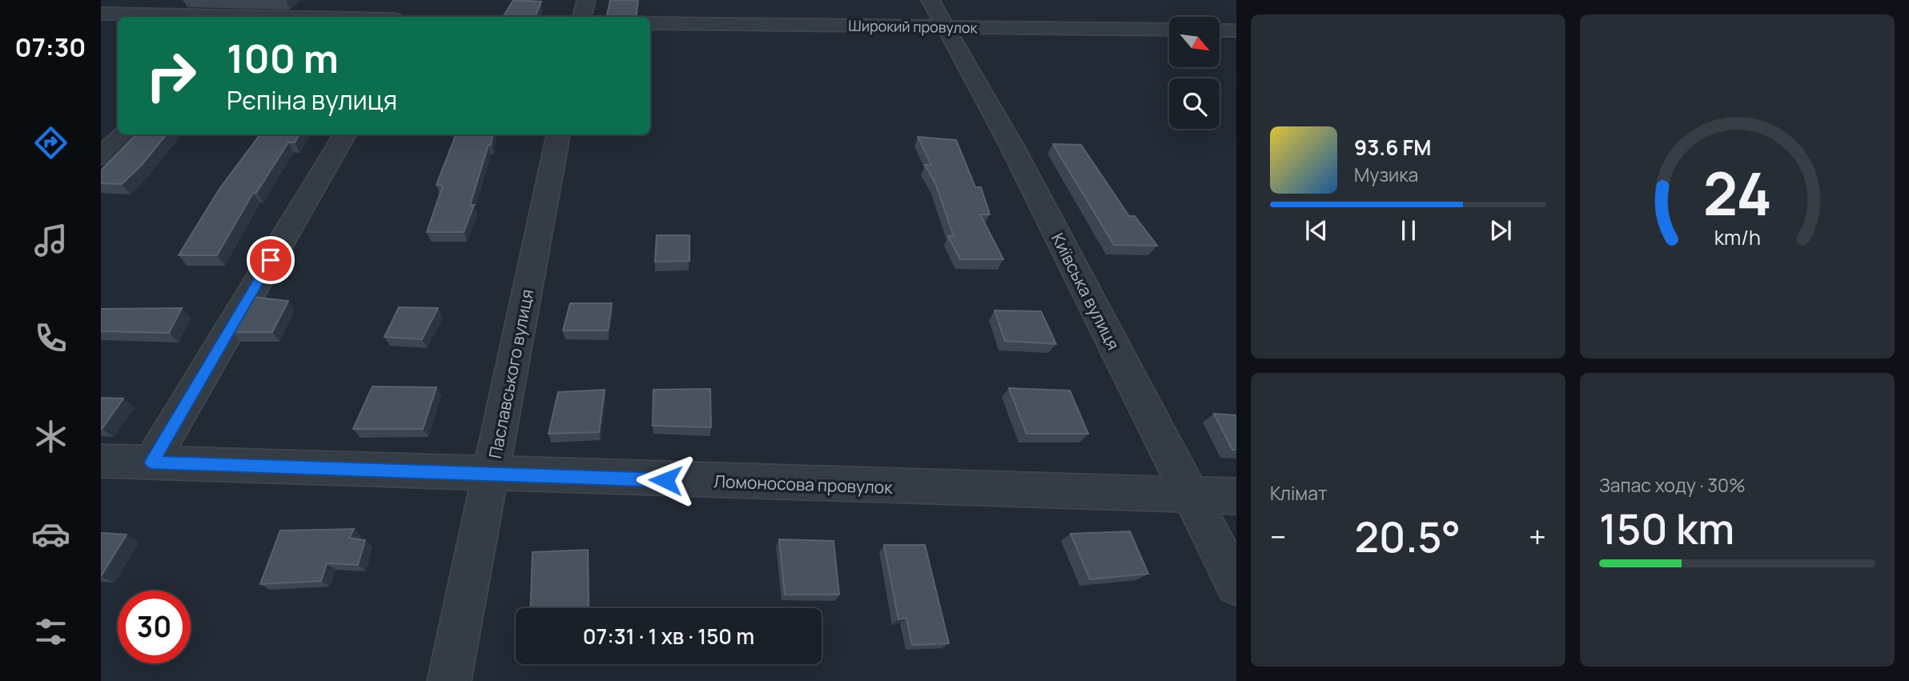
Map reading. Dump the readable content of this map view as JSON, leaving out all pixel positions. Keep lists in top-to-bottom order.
{
  "streets": {
    "street": [
      "Широкий провулок",
      "Київська вулиця",
      "Паславського вулиця",
      "Ломоносова провулок"
    ]
  },
  "crossings": [
    ["Широкий провулок", "Київська вулиця"],
    ["Київська вулиця", "Ломоносова провулок"],
    ["Паславського вулиця", "Ломоносова провулок"]
  ],
  "north": "bottom right",
  "page": {
    "tabs": "07:30",
    "turn": ["100 m", "Рєпіна вулиця"],
    "song": ["93.6 FM", "Музика"],
    "tile": [
      "Клімат",
      ["Запас ходу · 30%", "150 km"]
    ],
    "heat": ["−", "20.5°", "+"],
    "limit": "30",
    "trip": "07:31 · 1 хв · 150 m",
    "gauge": ["24", "km/h"]
  }
}
